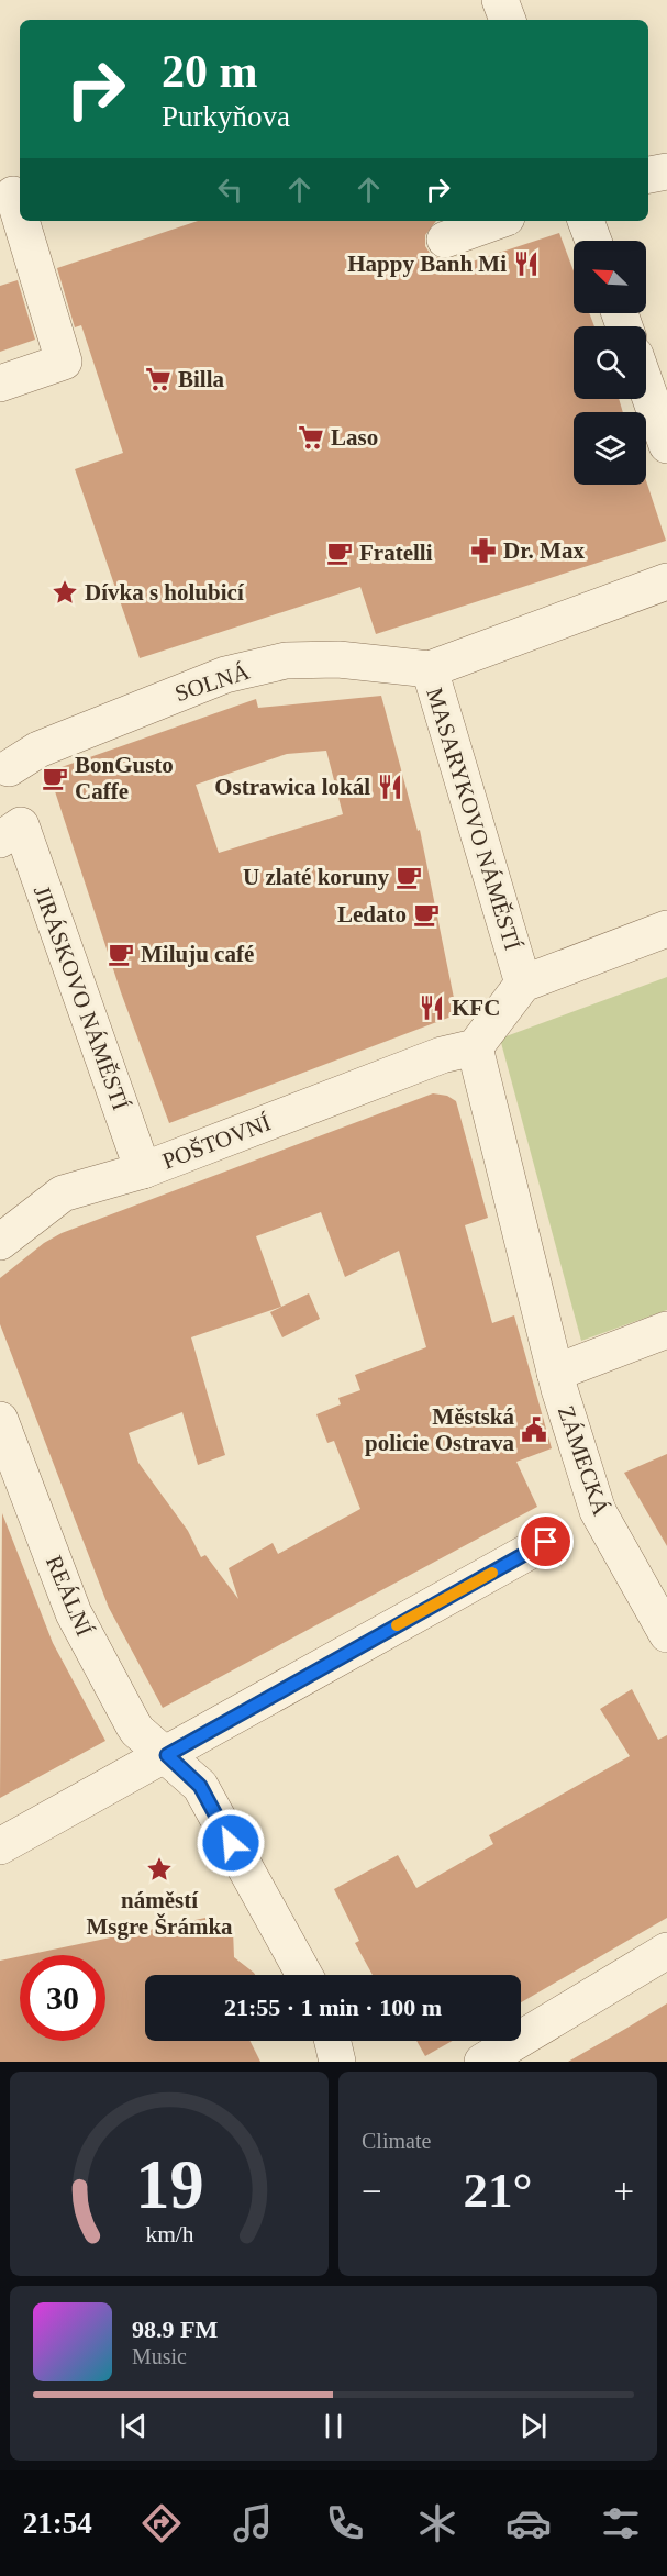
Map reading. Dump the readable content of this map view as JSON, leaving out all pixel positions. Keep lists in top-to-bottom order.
{
  "streets": {
    "street": [
      "SOLNÁ",
      "MASARYKOVO NÁMĚSTÍ",
      "JIRÁSKOVO NÁMĚSTÍ",
      "POŠTOVNÍ",
      "ZÁMECKÁ",
      "REÁLNÍ"
    ]
  },
  "crossings": [
    ["SOLNÁ", "MASARYKOVO NÁMĚSTÍ"],
    ["SOLNÁ", "JIRÁSKOVO NÁMĚSTÍ"],
    ["JIRÁSKOVO NÁMĚSTÍ", "POŠTOVNÍ"]
  ],
  "places": {
    "restaurant": ["Happy Banh Mi", "Ostrawica lokál", "KFC"],
    "supermarket": ["Billa", "Laso"],
    "pharmacy": ["Dr. Max"],
    "cafe": [
      "Fratelli",
      "BonGusto Caffe",
      "U zlaté koruny",
      "Ledato",
      "Miluju café"
    ],
    "place": ["Dívka s holubicí", "náměstí Msgre Šrámka"],
    "public building": ["Městská policie Ostrava"]
  },
  "north": "top left",
  "page": {
    "turn": ["20 m", "Purkyňova"],
    "limit": "30",
    "trip": "21:55 · 1 min · 100 m",
    "tile": "Climate",
    "heat": ["−", "21°", "+"],
    "song": ["98.9 FM", "Music"],
    "tabs": "21:54",
    "gauge": ["19", "km/h"]
  }
}
